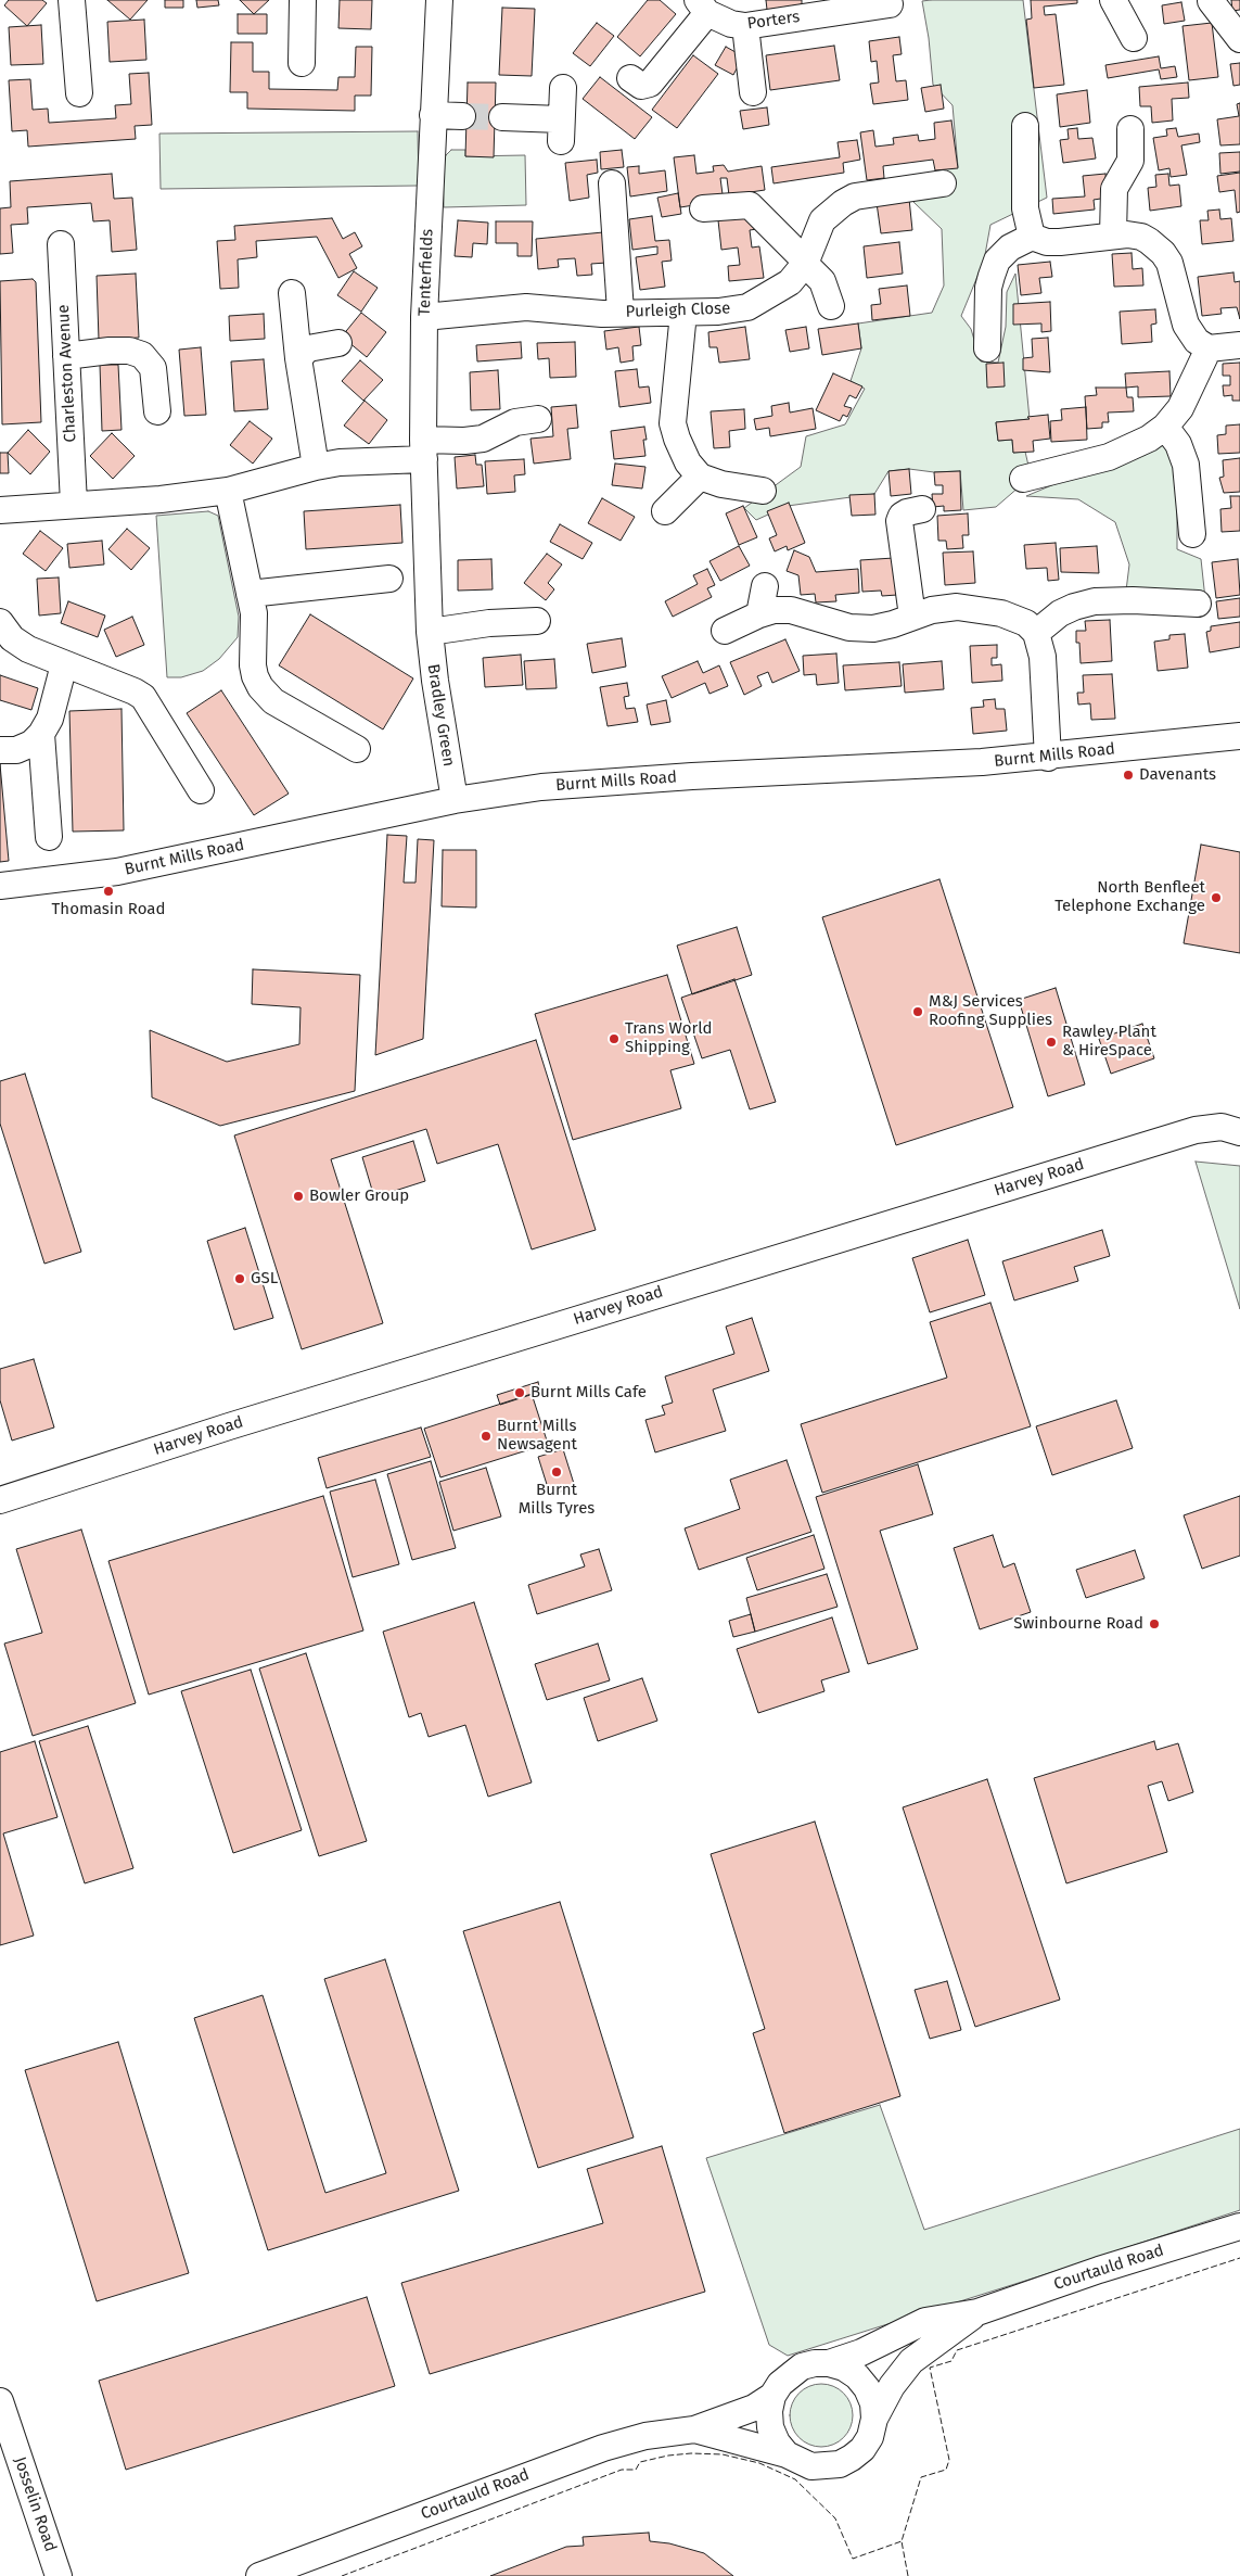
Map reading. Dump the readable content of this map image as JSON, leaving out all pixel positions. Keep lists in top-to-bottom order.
{
  "streets": {
    "street": [
      "Porters",
      "Tenterfields",
      "Purleigh Close",
      "Charleston Avenue",
      "Bradley Green",
      "Burnt Mills Road",
      "Harvey Road",
      "Courtauld Road",
      "Josselin Road"
    ]
  },
  "crossings": [
    ["Tenterfields", "Purleigh Close"],
    ["Tenterfields", "Bradley Green"],
    ["Bradley Green", "Burnt Mills Road"]
  ],
  "places": [
    "Davenants",
    "Thomasin Road",
    "North Benfleet Telephone Exchange",
    "M&J Services Roofing Supplies",
    "Trans World Shipping",
    "Rawley Plant & HireSpace",
    "Bowler Group",
    "GSL",
    "Burnt Mills Cafe",
    "Burnt Mills Newsagent",
    "Burnt Mills Tyres",
    "Swinbourne Road"
  ]
}
